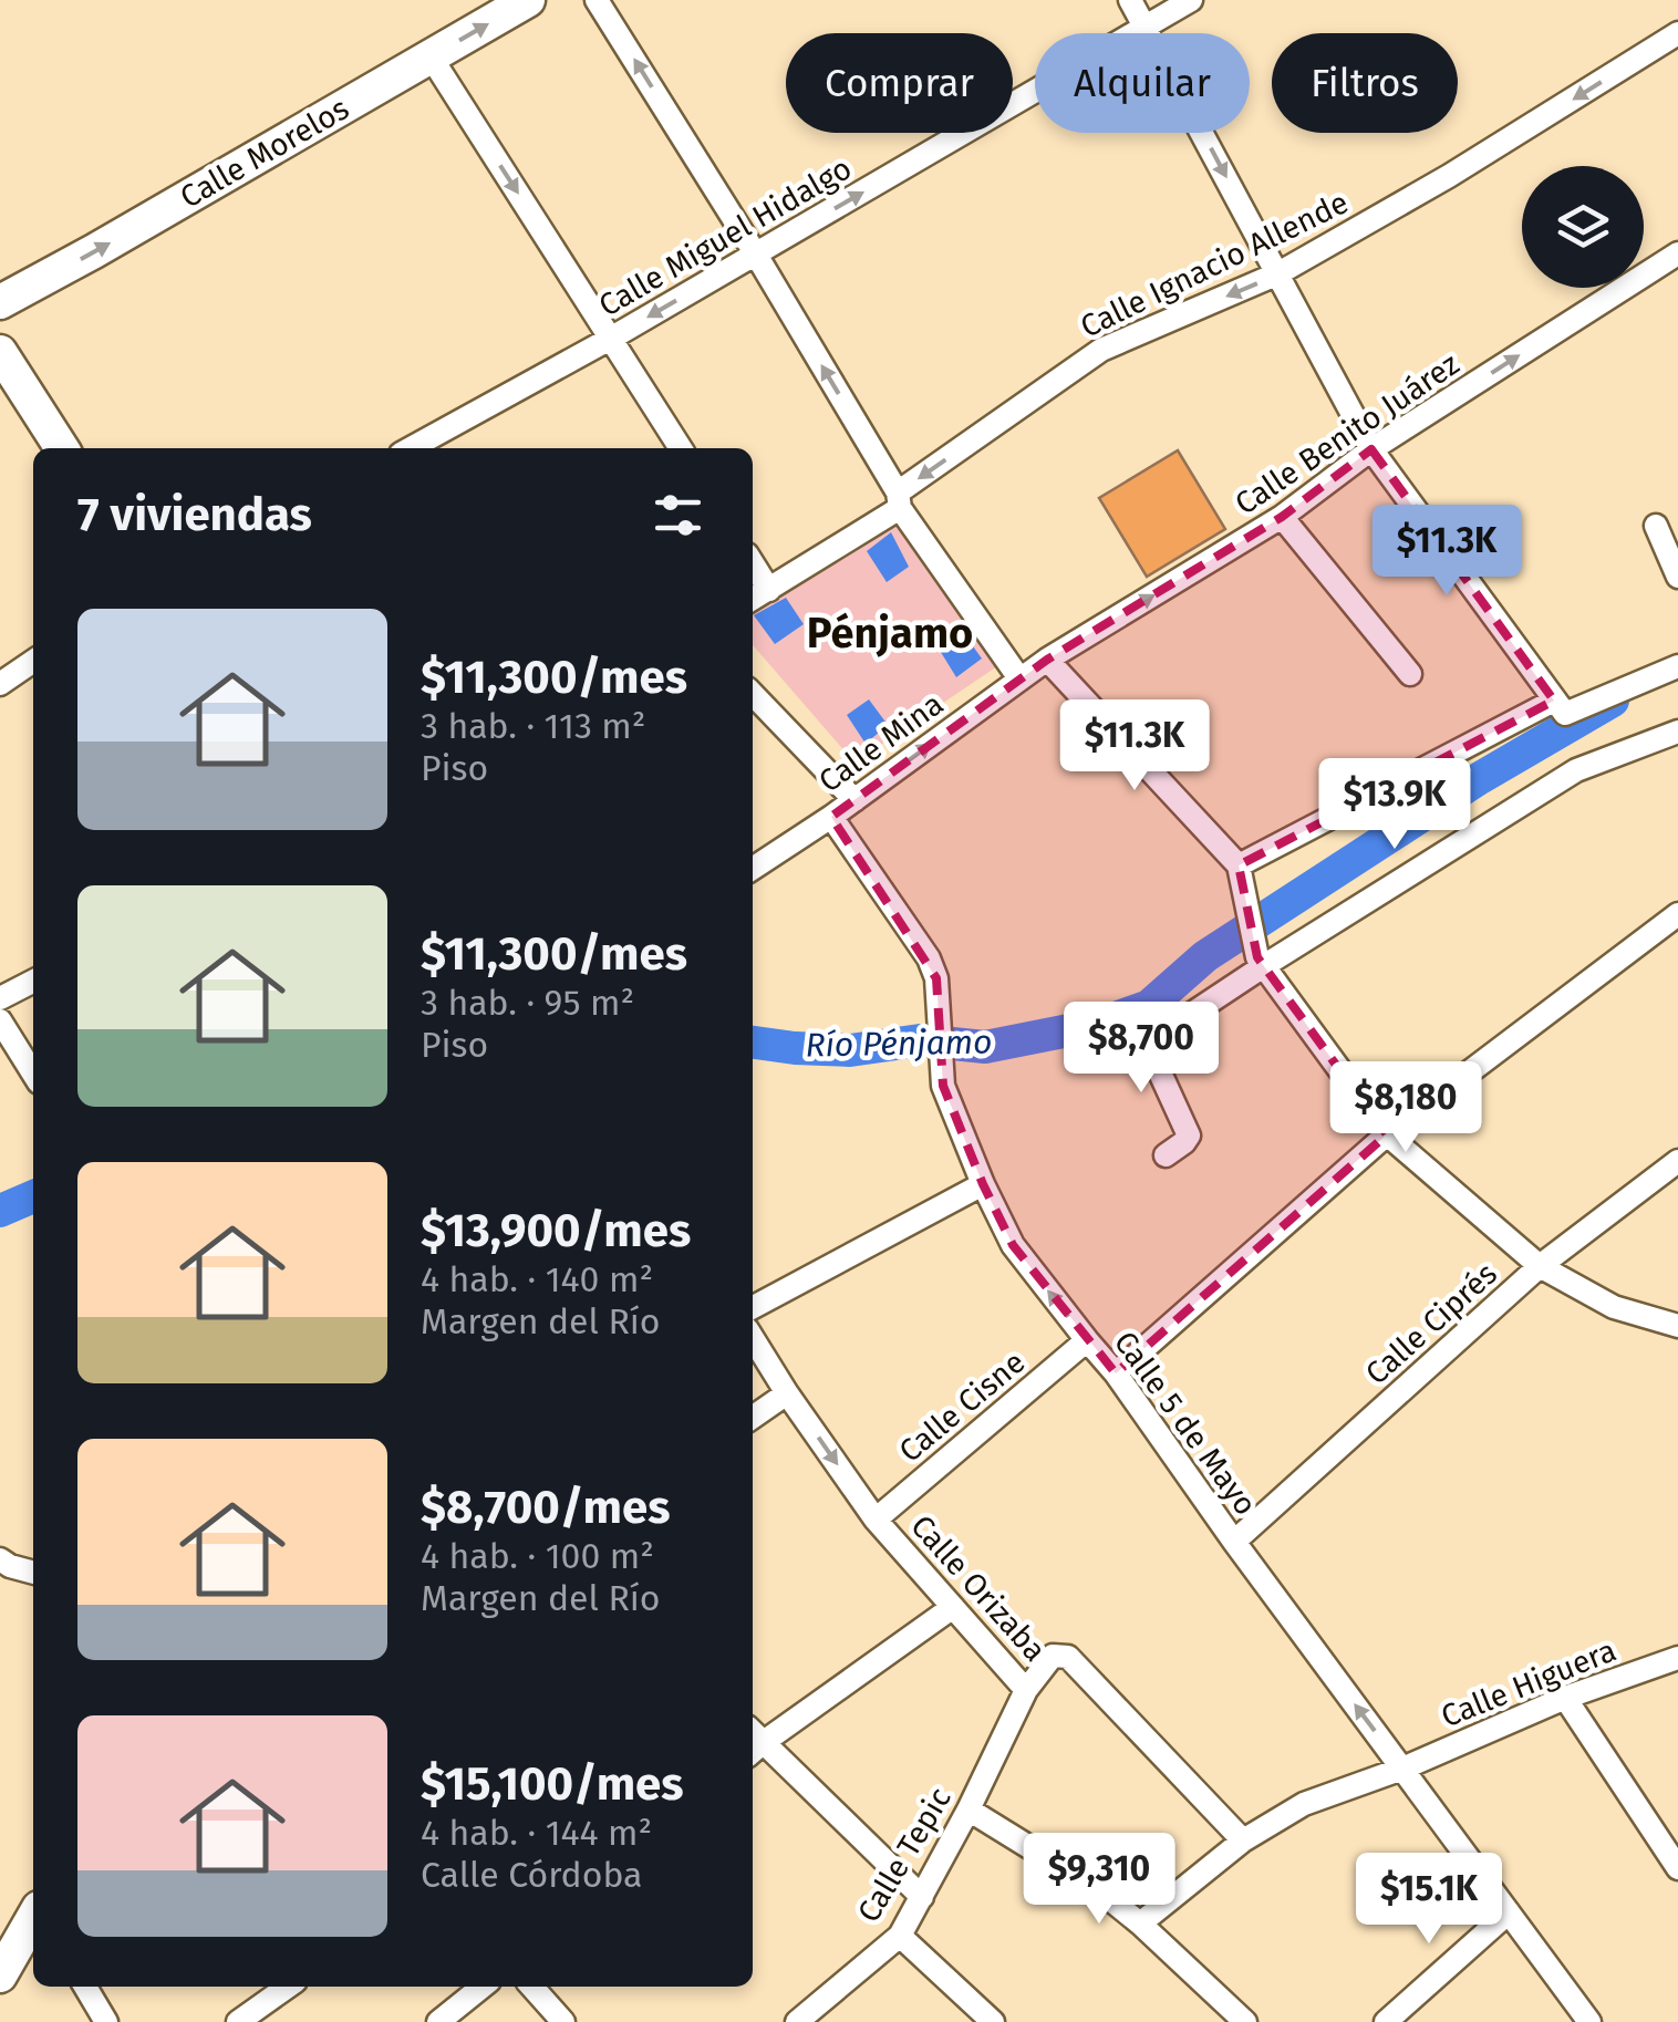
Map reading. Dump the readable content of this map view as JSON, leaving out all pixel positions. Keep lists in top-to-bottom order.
{
  "streets": {
    "street": [
      "Calle Morelos",
      "Calle Miguel Hidalgo",
      "Calle Ignacio Allende",
      "Calle Benito Juárez",
      "Calle Mina",
      "Calle Ciprés",
      "Calle Cisne",
      "Calle 5 de Mayo",
      "Calle Orizaba",
      "Calle Higuera",
      "Calle Tepic"
    ]
  },
  "crossings": [
    ["Calle Benito Juárez", "Calle Mina"],
    ["Calle Mina", "Calle 5 de Mayo"],
    ["Calle Ciprés", "Calle 5 de Mayo"],
    ["Calle Cisne", "Calle 5 de Mayo"],
    ["Calle Cisne", "Calle Orizaba"],
    ["Calle 5 de Mayo", "Calle Higuera"],
    ["Calle Orizaba", "Calle Higuera"],
    ["Calle Orizaba", "Calle Tepic"]
  ],
  "one_way": [
    "Calle Morelos",
    "Calle Ignacio Allende",
    "Calle Benito Juárez",
    "Calle Mina"
  ],
  "districts": ["Pénjamo"],
  "water": ["Río Pénjamo"],
  "page": {
    "chip": ["Comprar", "Alquilar", "Filtros"],
    "heading": "7 viviendas",
    "price": [
      "$11.3K",
      "$11.3K",
      "$13.9K",
      "$8,700",
      "$8,180",
      "$9,310",
      "$15.1K"
    ],
    "list": [
      {
        "name": "$11,300/mes",
        "note": "3 hab. · 113 m² · Piso"
      },
      {
        "name": "$11,300/mes",
        "note": "3 hab. · 95 m² · Piso"
      },
      {
        "name": "$13,900/mes",
        "note": "4 hab. · 140 m² · Margen del Río"
      },
      {
        "name": "$8,700/mes",
        "note": "4 hab. · 100 m² · Margen del Río"
      },
      {
        "name": "$15,100/mes",
        "note": "4 hab. · 144 m² · Calle Córdoba"
      }
    ]
  }
}
